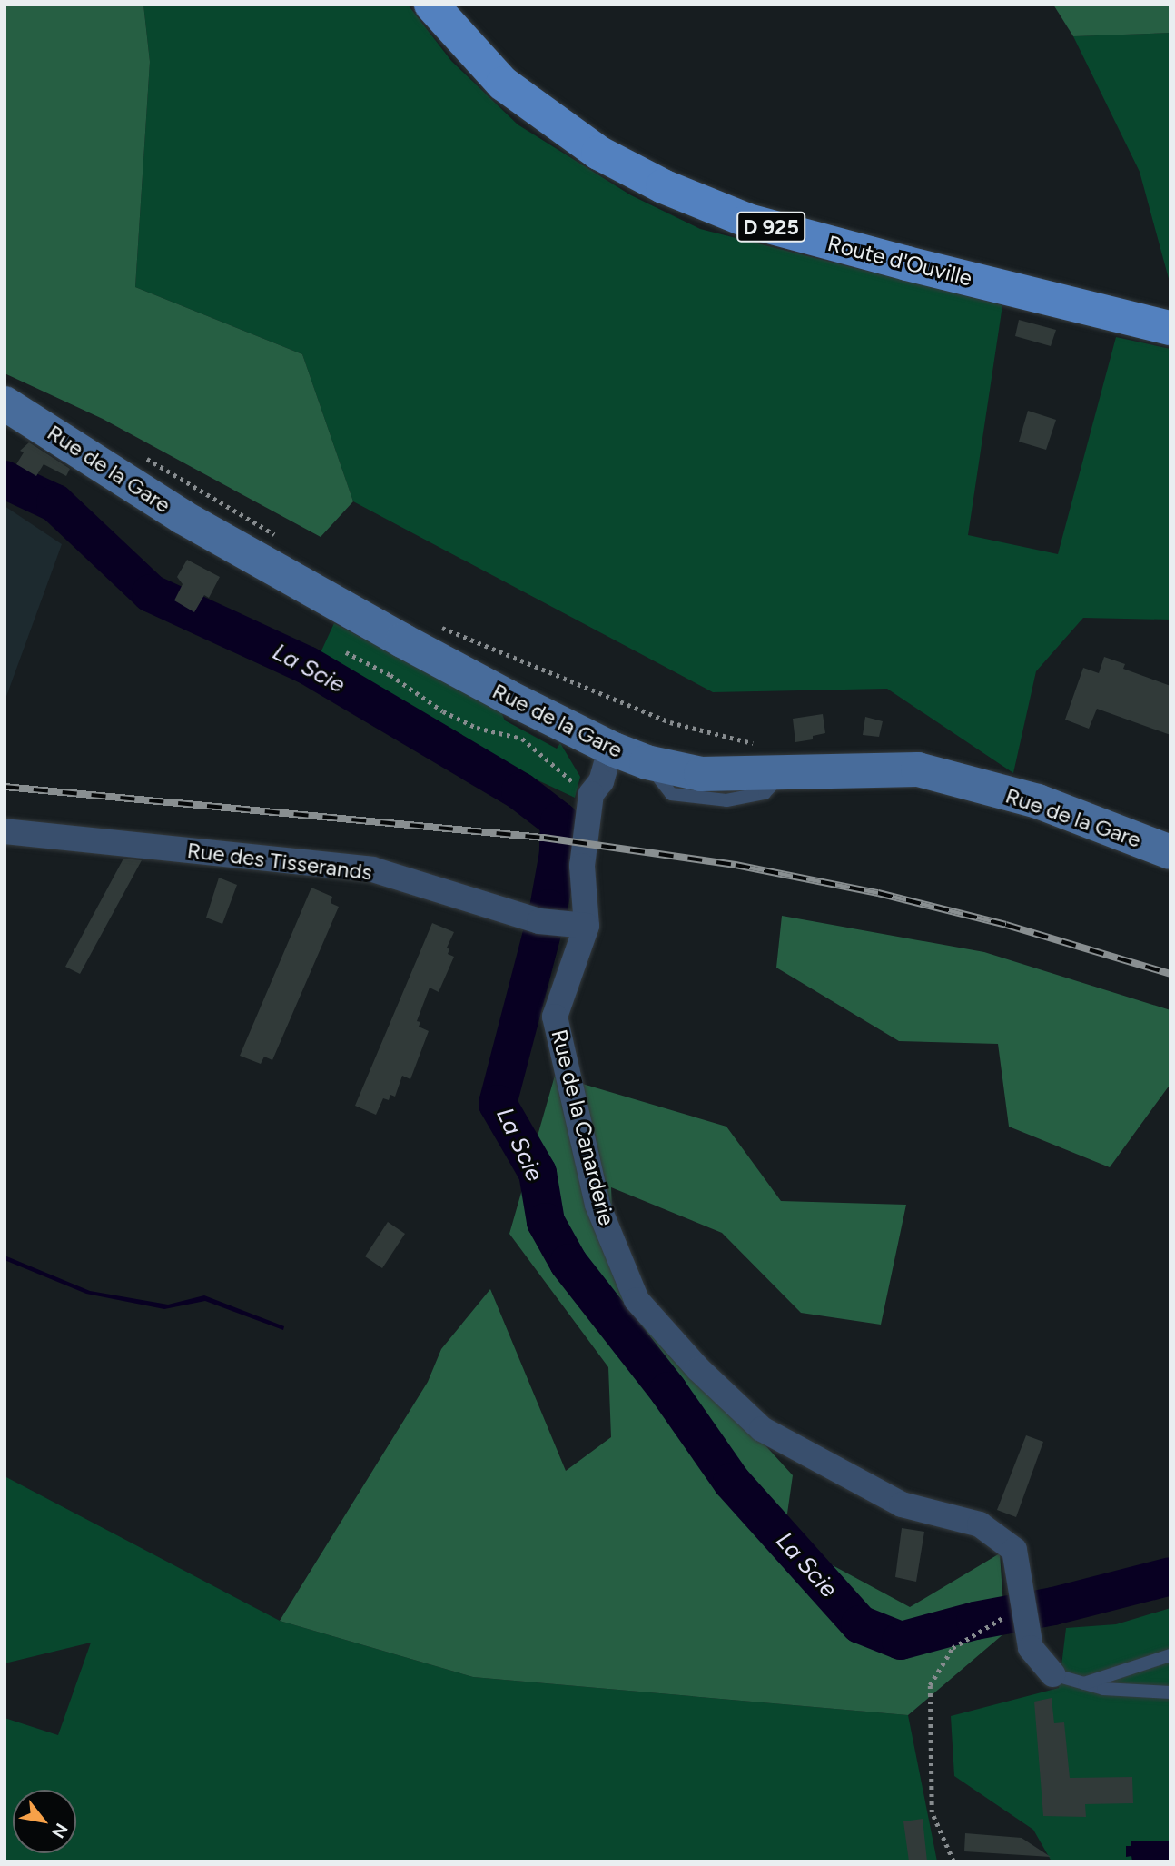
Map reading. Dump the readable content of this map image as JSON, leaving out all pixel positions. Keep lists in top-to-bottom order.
{
  "streets": {
    "main road": ["D 925", "Route d'Ouville"],
    "street": ["Rue de la Gare", "Rue des Tisserands", "Rue de la Canarderie"]
  },
  "crossings": [
    ["Rue de la Gare", "Rue de la Canarderie"],
    ["Rue des Tisserands", "Rue de la Canarderie"]
  ],
  "water": ["La Scie"],
  "north": "bottom right"
}
